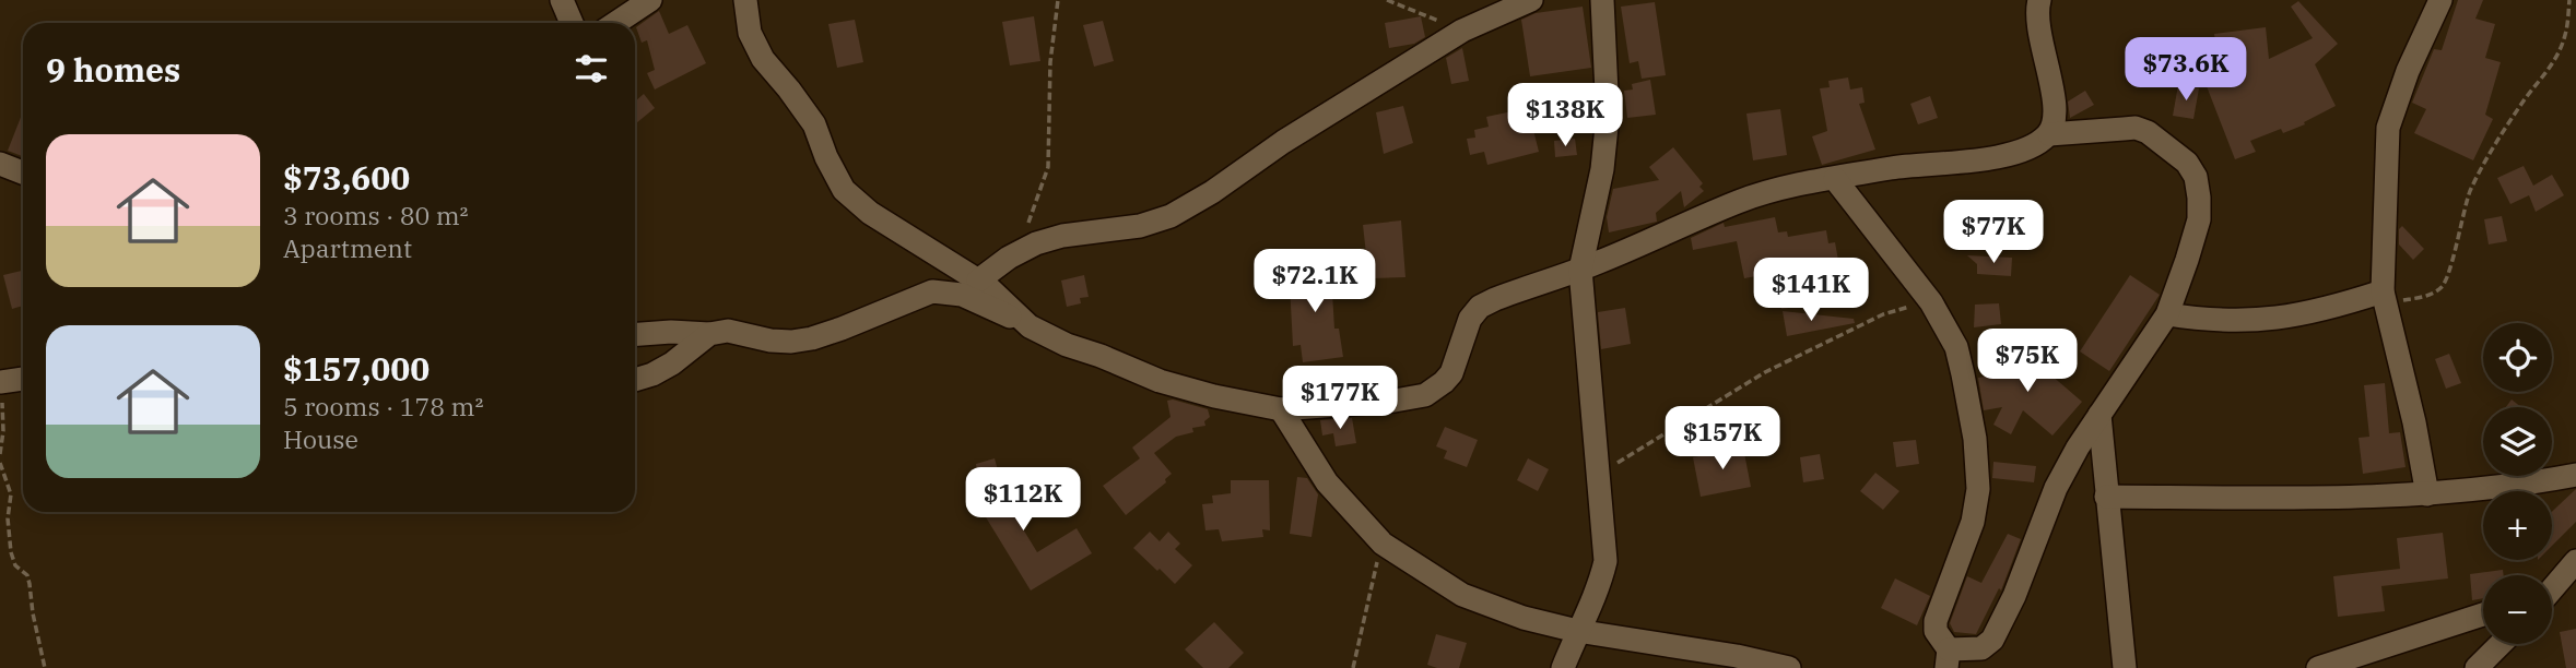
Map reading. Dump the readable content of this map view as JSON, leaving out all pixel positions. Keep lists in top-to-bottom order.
{
  "page": {
    "heading": "9 homes",
    "price": [
      "$73.6K",
      "$138K",
      "$77K",
      "$72.1K",
      "$141K",
      "$75K",
      "$177K",
      "$157K",
      "$112K"
    ],
    "list": [
      {
        "name": "$73,600",
        "note": "3 rooms · 80 m² · Apartment"
      },
      {
        "name": "$157,000",
        "note": "5 rooms · 178 m² · House"
      }
    ],
    "map_buttons": ["+", "−"]
  }
}
